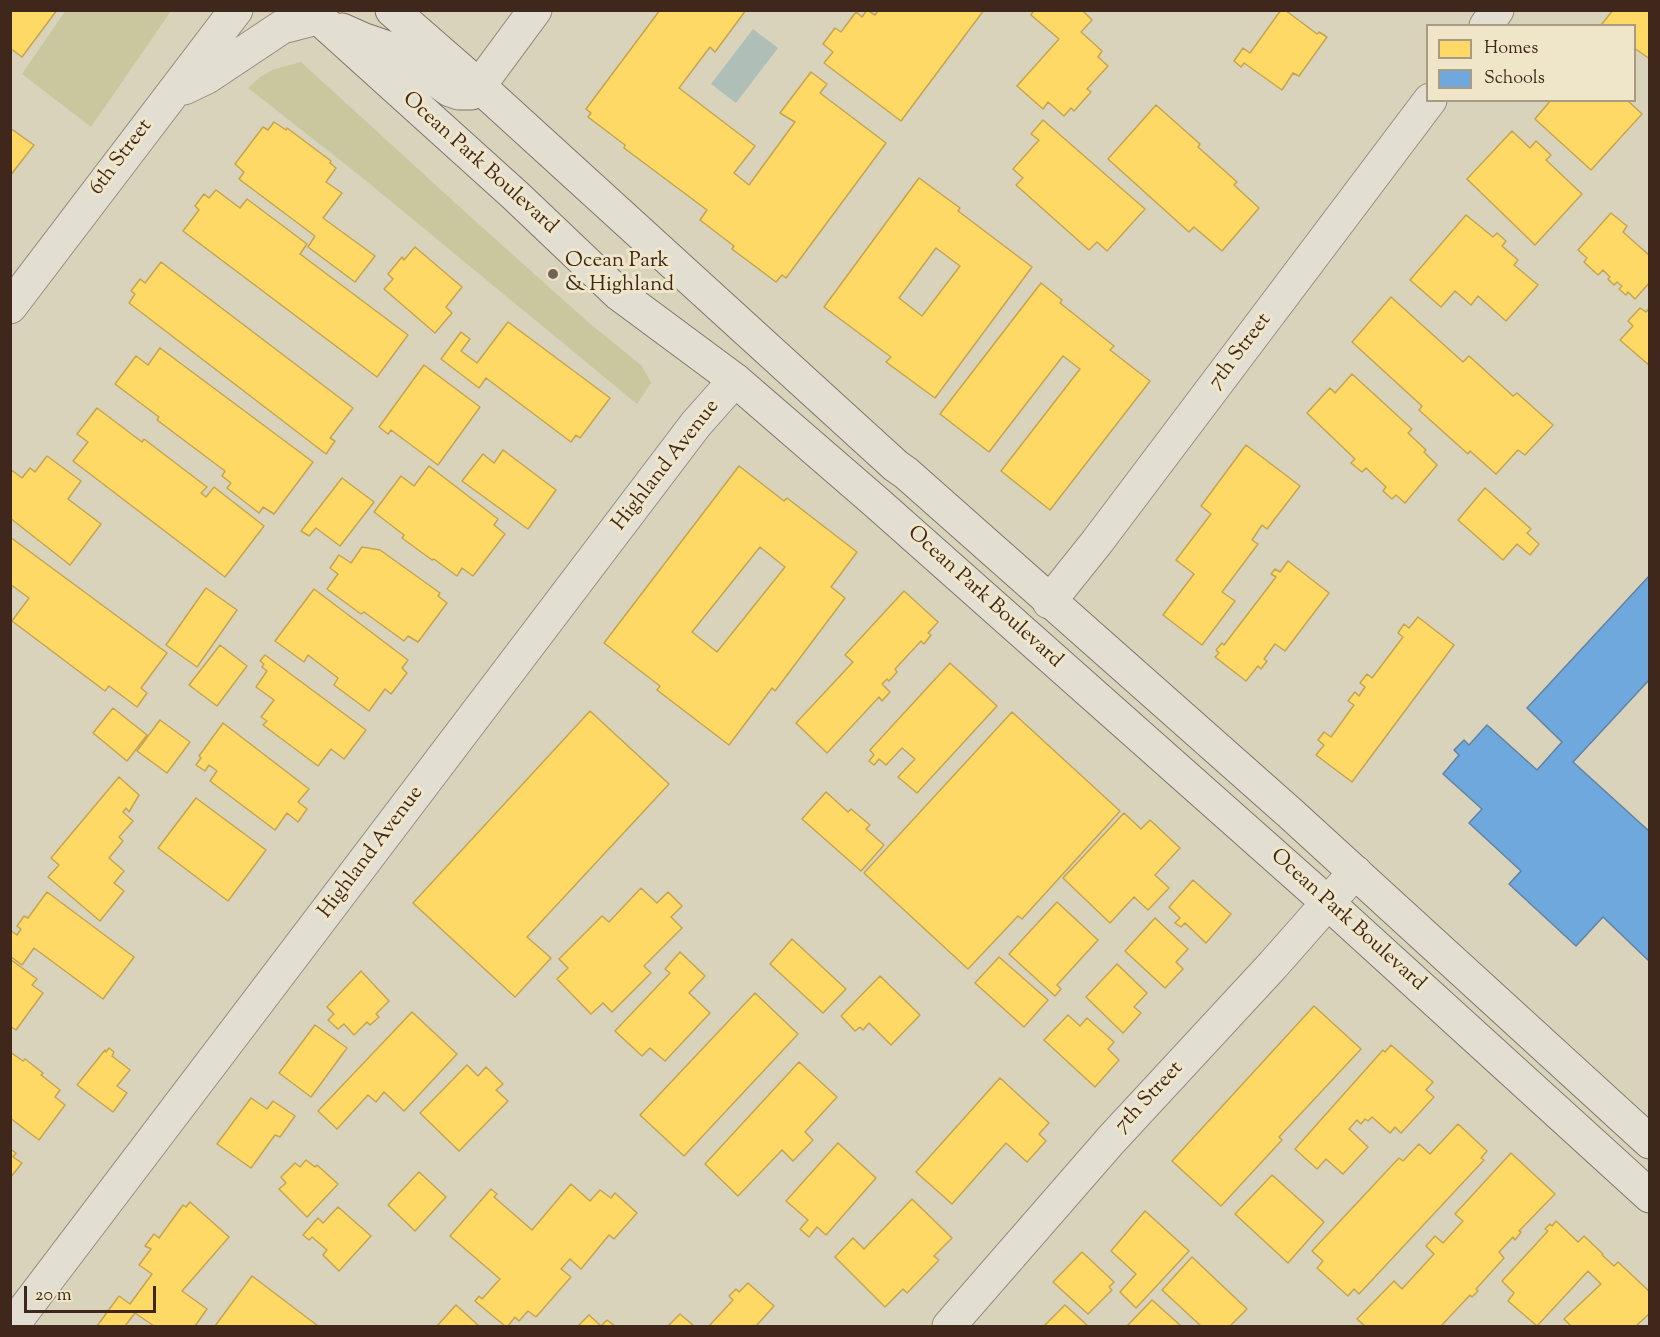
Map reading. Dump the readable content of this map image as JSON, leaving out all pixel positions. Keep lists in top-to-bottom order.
{
  "streets": {
    "street": [
      "6th Street",
      "Ocean Park Boulevard",
      "7th Street",
      "Highland Avenue"
    ]
  },
  "crossings": [
    ["Ocean Park Boulevard", "7th Street"],
    ["Ocean Park Boulevard", "Highland Avenue"]
  ],
  "places": ["Ocean Park & Highland"],
  "legend": ["Homes", "Schools"],
  "scale_bar": "20 m"
}
